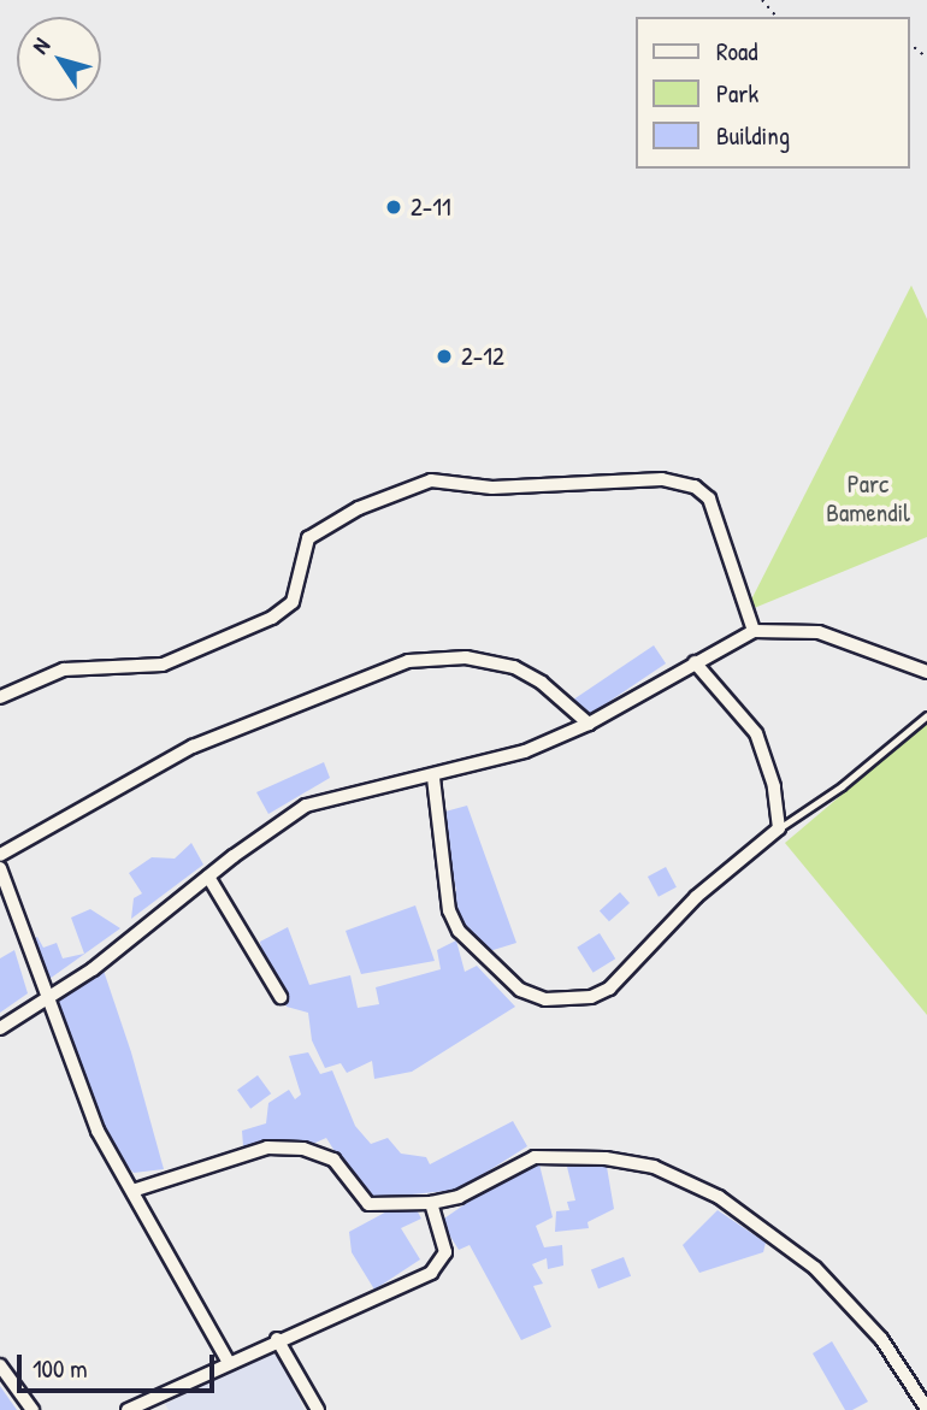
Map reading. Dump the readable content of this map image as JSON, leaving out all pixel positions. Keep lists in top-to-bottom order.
{
  "parks": ["Parc Bamendil"],
  "places": ["2-11", "2-12"],
  "legend": ["Road", "Park", "Building"],
  "scale_bar": "100 m",
  "north": "top left"
}
